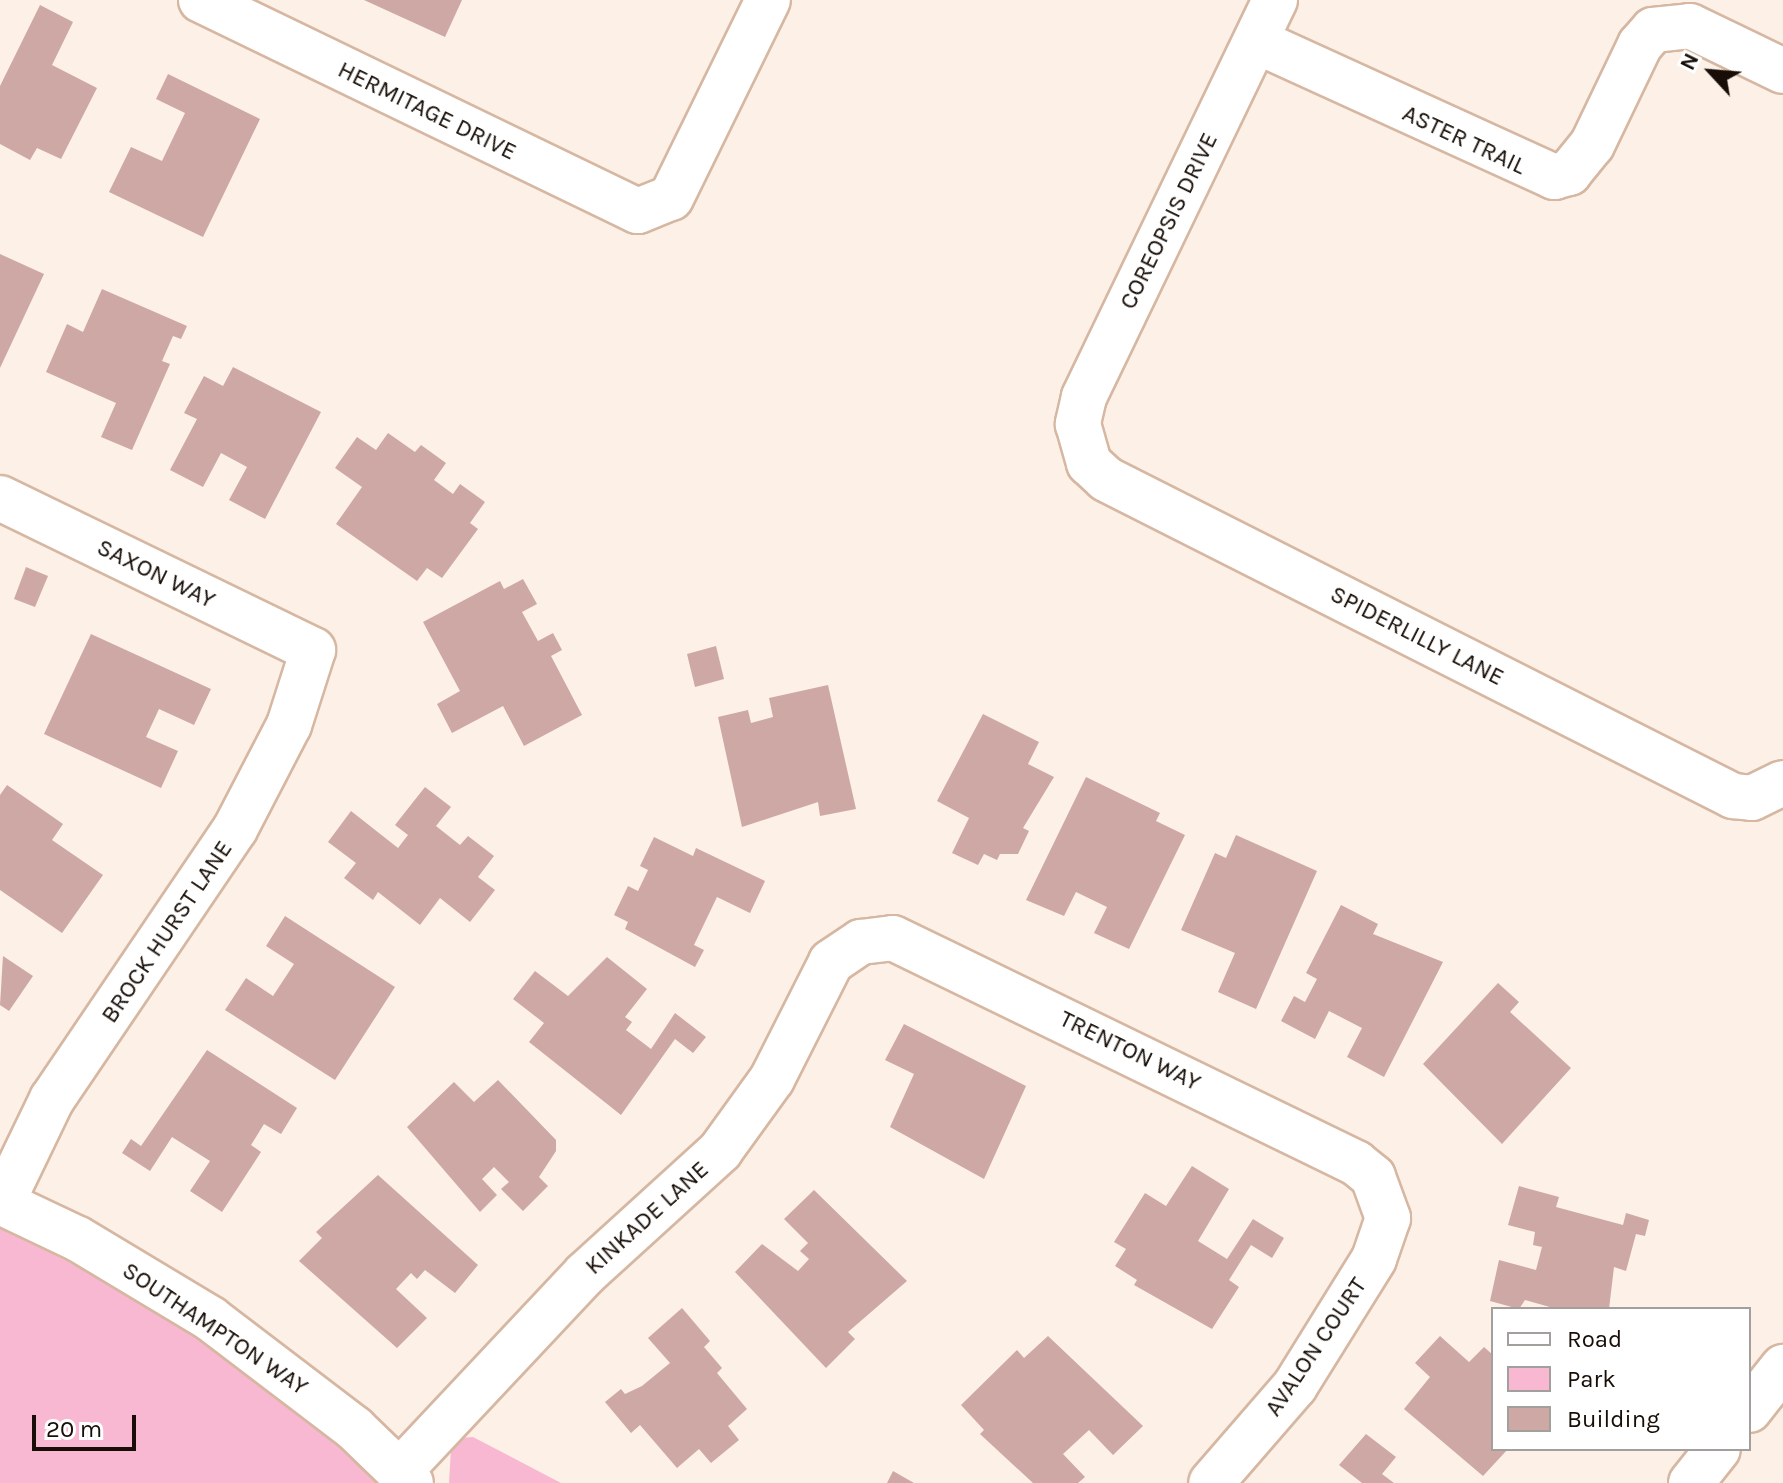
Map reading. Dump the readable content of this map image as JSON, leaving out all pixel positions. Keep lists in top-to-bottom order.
{
  "streets": {
    "street": [
      "HERMITAGE DRIVE",
      "ASTER TRAIL",
      "COREOPSIS DRIVE",
      "SAXON WAY",
      "SPIDERLILLY LANE",
      "BROCK HURST LANE",
      "TRENTON WAY",
      "KINKADE LANE",
      "SOUTHAMPTON WAY",
      "AVALON COURT"
    ]
  },
  "crossings": [
    ["ASTER TRAIL", "COREOPSIS DRIVE"],
    ["COREOPSIS DRIVE", "SPIDERLILLY LANE"],
    ["SAXON WAY", "BROCK HURST LANE"],
    ["BROCK HURST LANE", "SOUTHAMPTON WAY"],
    ["TRENTON WAY", "KINKADE LANE"],
    ["TRENTON WAY", "AVALON COURT"],
    ["KINKADE LANE", "SOUTHAMPTON WAY"]
  ],
  "legend": ["Road", "Park", "Building"],
  "scale_bar": "20 m",
  "north": "top left"
}
